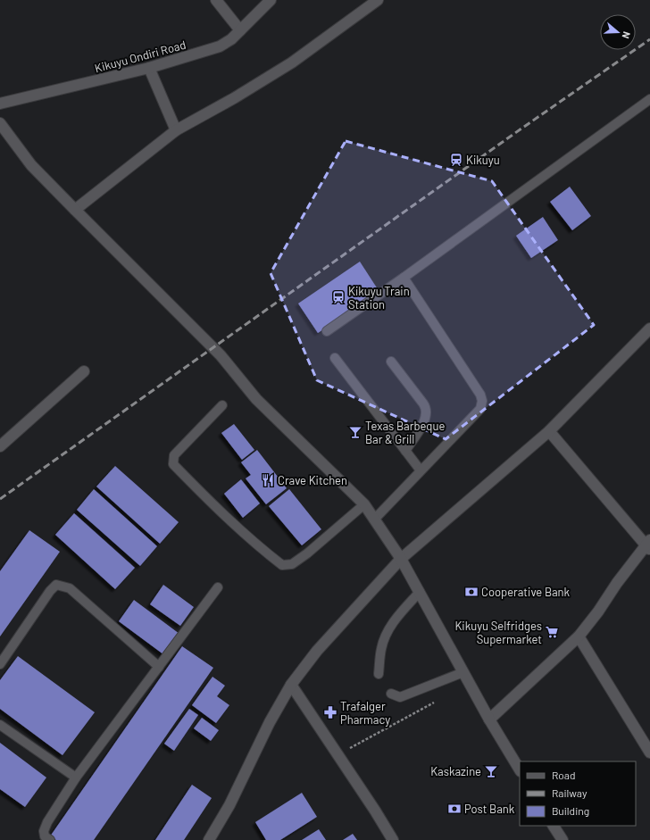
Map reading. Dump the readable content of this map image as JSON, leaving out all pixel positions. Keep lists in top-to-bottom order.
{
  "streets": {
    "street": ["Kikuyu Ondiri Road"]
  },
  "places": {
    "station": ["Kikuyu", "Kikuyu Train Station"],
    "bar": ["Texas Barbeque Bar & Grill", "Kaskazine"],
    "restaurant": ["Crave Kitchen"],
    "bank": ["Cooperative Bank", "Post Bank"],
    "supermarket": ["Kikuyu Selfridges Supermarket"],
    "pharmacy": ["Trafalger Pharmacy"]
  },
  "legend": ["Road", "Railway", "Building"],
  "north": "right"
}
